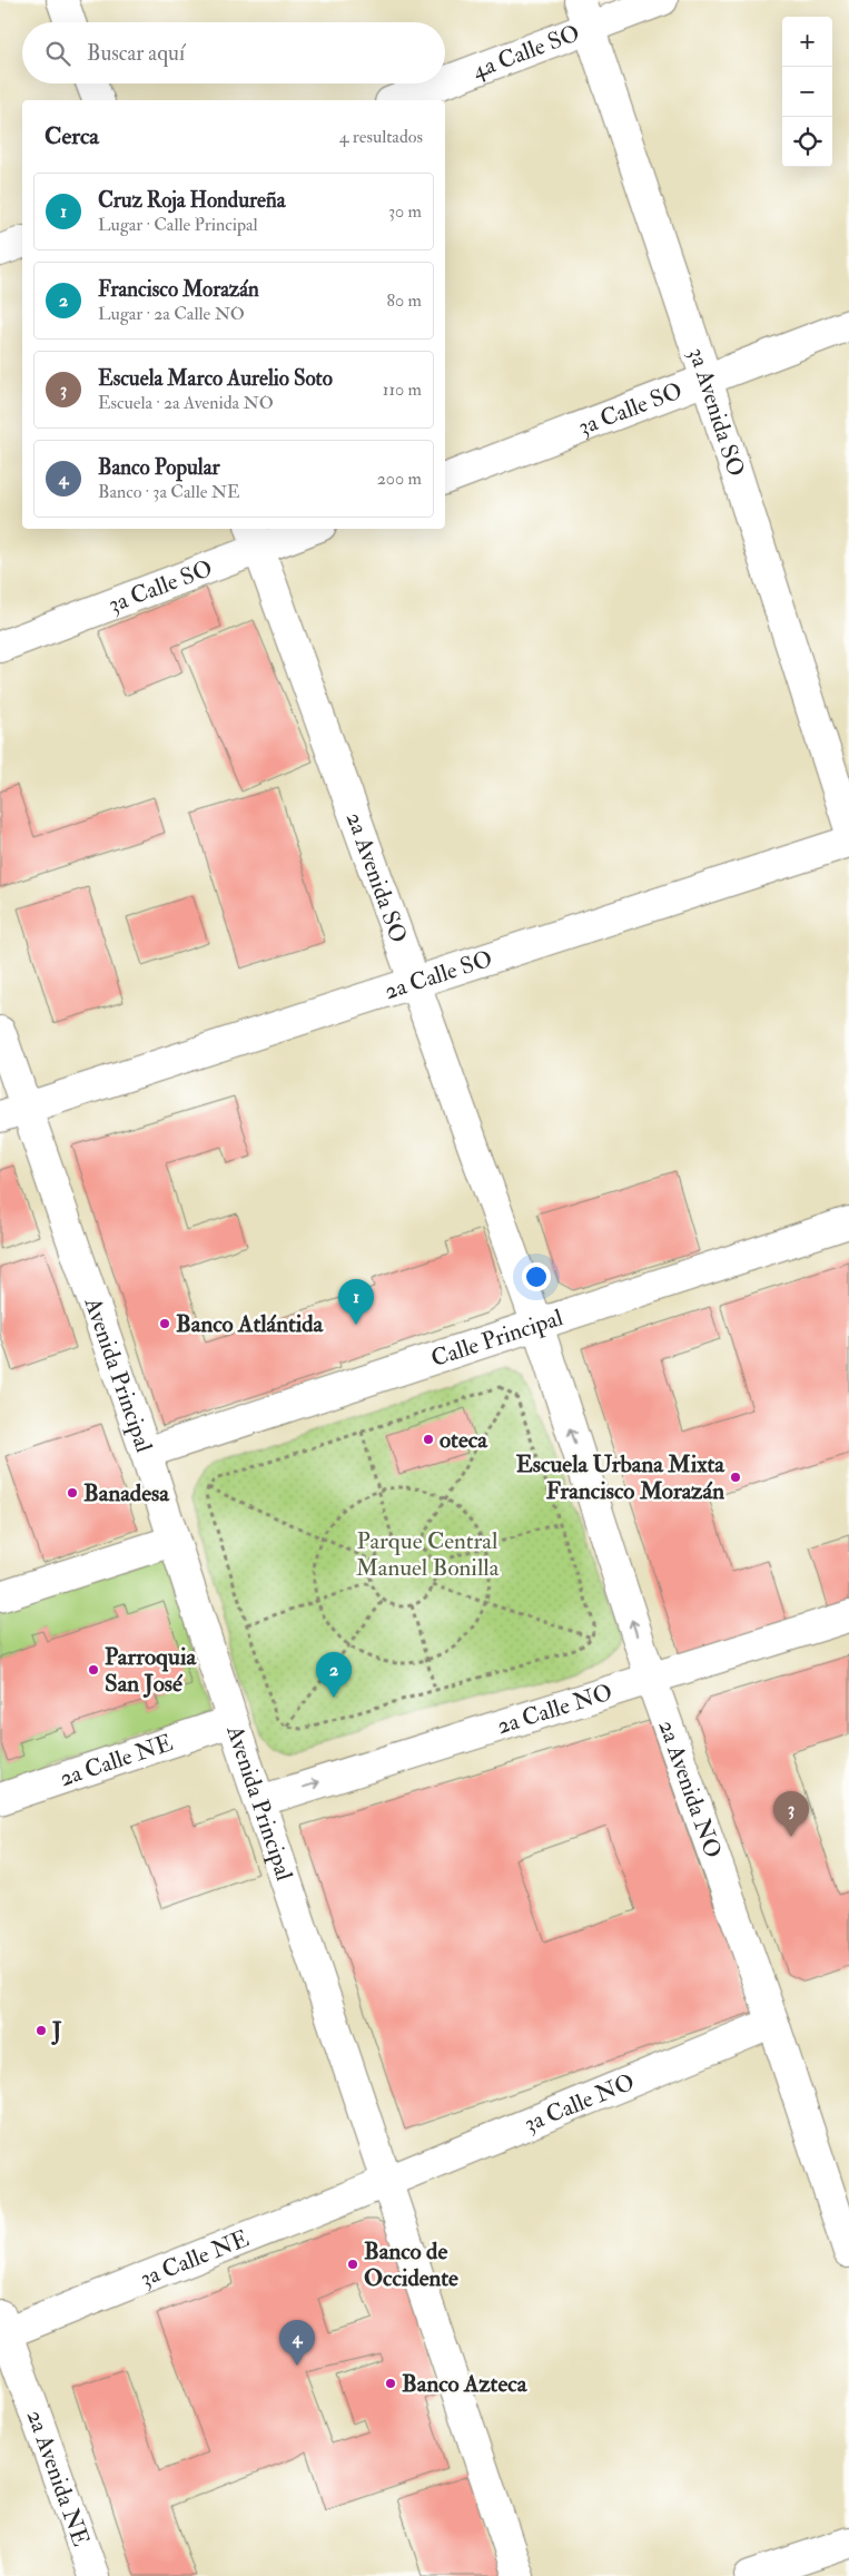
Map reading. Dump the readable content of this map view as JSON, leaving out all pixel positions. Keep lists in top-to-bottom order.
{
  "streets": {
    "street": [
      "4a Calle SO",
      "3a Calle SO",
      "3a Avenida SO",
      "2a Avenida SO",
      "2a Calle SO",
      "Calle Principal",
      "Avenida Principal",
      "2a Calle NO",
      "2a Calle NE",
      "2a Avenida NO",
      "3a Calle NO",
      "3a Calle NE",
      "2a Avenida NE"
    ]
  },
  "crossings": [
    ["4a Calle SO", "3a Avenida SO"],
    ["3a Calle SO", "3a Avenida SO"],
    ["3a Calle SO", "2a Avenida SO"],
    ["2a Avenida SO", "2a Calle SO"],
    ["2a Avenida SO", "Calle Principal"],
    ["2a Avenida SO", "2a Avenida NO"],
    ["2a Calle SO", "Avenida Principal"],
    ["Calle Principal", "Avenida Principal"],
    ["Calle Principal", "2a Avenida NO"],
    ["Avenida Principal", "2a Calle NO"],
    ["Avenida Principal", "2a Calle NE"],
    ["Avenida Principal", "3a Calle NO"],
    ["Avenida Principal", "3a Calle NE"],
    ["2a Calle NO", "2a Avenida NO"],
    ["2a Avenida NO", "3a Calle NO"],
    ["3a Calle NO", "3a Calle NE"],
    ["3a Calle NE", "2a Avenida NE"]
  ],
  "one_way": ["2a Calle NO", "2a Avenida NO"],
  "parks": ["Parque Central Manuel Bonilla"],
  "places": [
    "Banco Atlántida",
    "oteca",
    "Escuela Urbana Mixta Francisco Morazán",
    "Banadesa",
    "Parroquia San José",
    "J",
    "Banco de Occidente",
    "Banco Azteca"
  ],
  "page": {
    "map_buttons": ["+", "−"],
    "search": "Buscar aquí",
    "heading": ["Cerca", "4 resultados"],
    "list": [
      {
        "mark": "1",
        "name": "Cruz Roja Hondureña",
        "note": "Lugar · Calle Principal",
        "value": "30 m"
      },
      {
        "mark": "2",
        "name": "Francisco Morazán",
        "note": "Lugar · 2a Calle NO",
        "value": "80 m"
      },
      {
        "mark": "3",
        "name": "Escuela Marco Aurelio Soto",
        "note": "Escuela · 2a Avenida NO",
        "value": "110 m"
      },
      {
        "mark": "4",
        "name": "Banco Popular",
        "note": "Banco · 3a Calle NE",
        "value": "200 m"
      }
    ],
    "pins": [
      "1",
      "2",
      "3",
      "4"
    ]
  }
}
